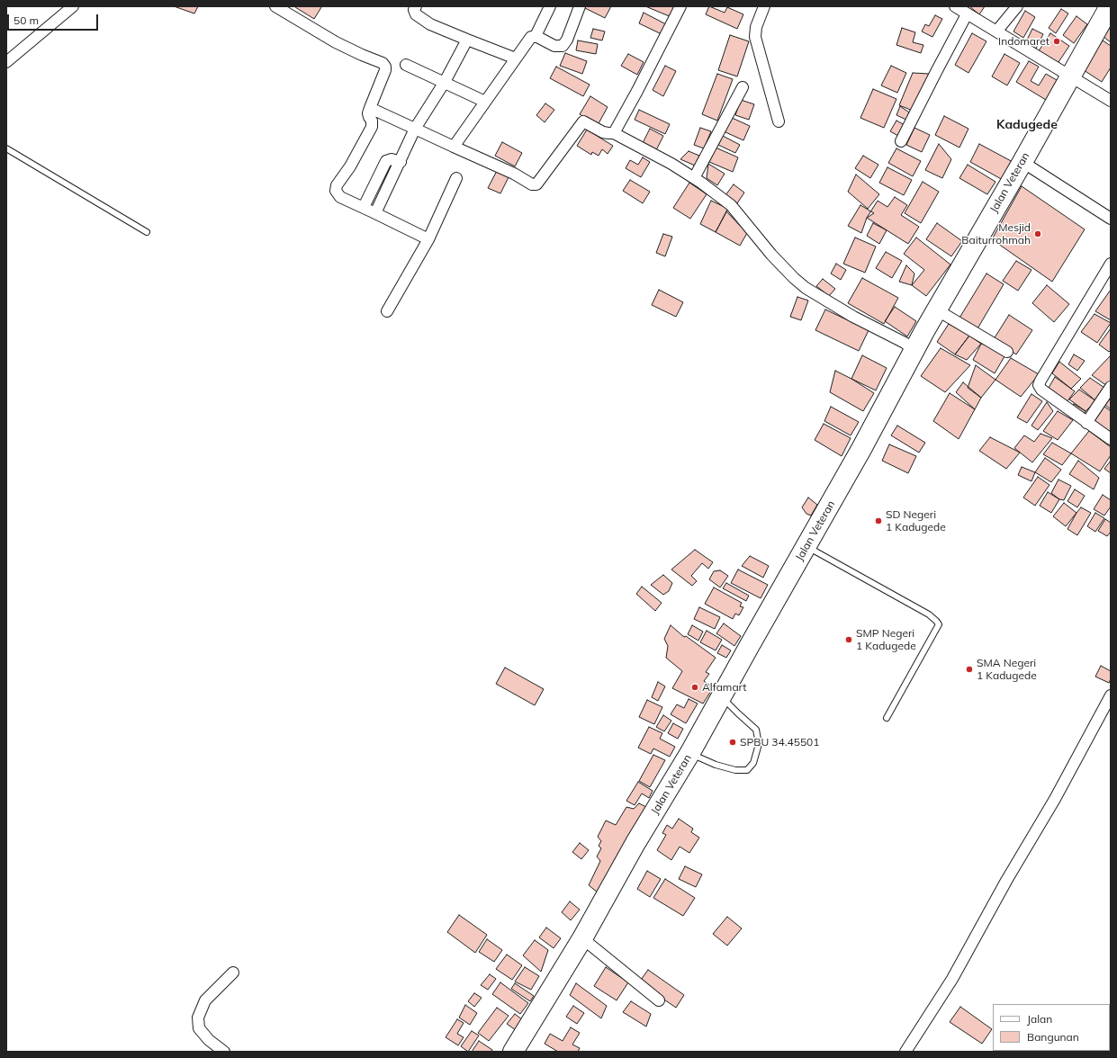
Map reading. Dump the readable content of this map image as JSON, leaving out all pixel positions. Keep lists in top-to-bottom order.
{
  "streets": {
    "highway": ["Jalan Veteran"]
  },
  "districts": ["Kadugede"],
  "places": [
    "Indomaret",
    "Mesjid Baiturrohmah",
    "SD Negeri 1 Kadugede",
    "SMP Negeri 1 Kadugede",
    "SMA Negeri 1 Kadugede",
    "Alfamart",
    "SPBU 34.45501"
  ],
  "legend": ["Jalan", "Bangunan"],
  "scale_bar": "50 m"
}
